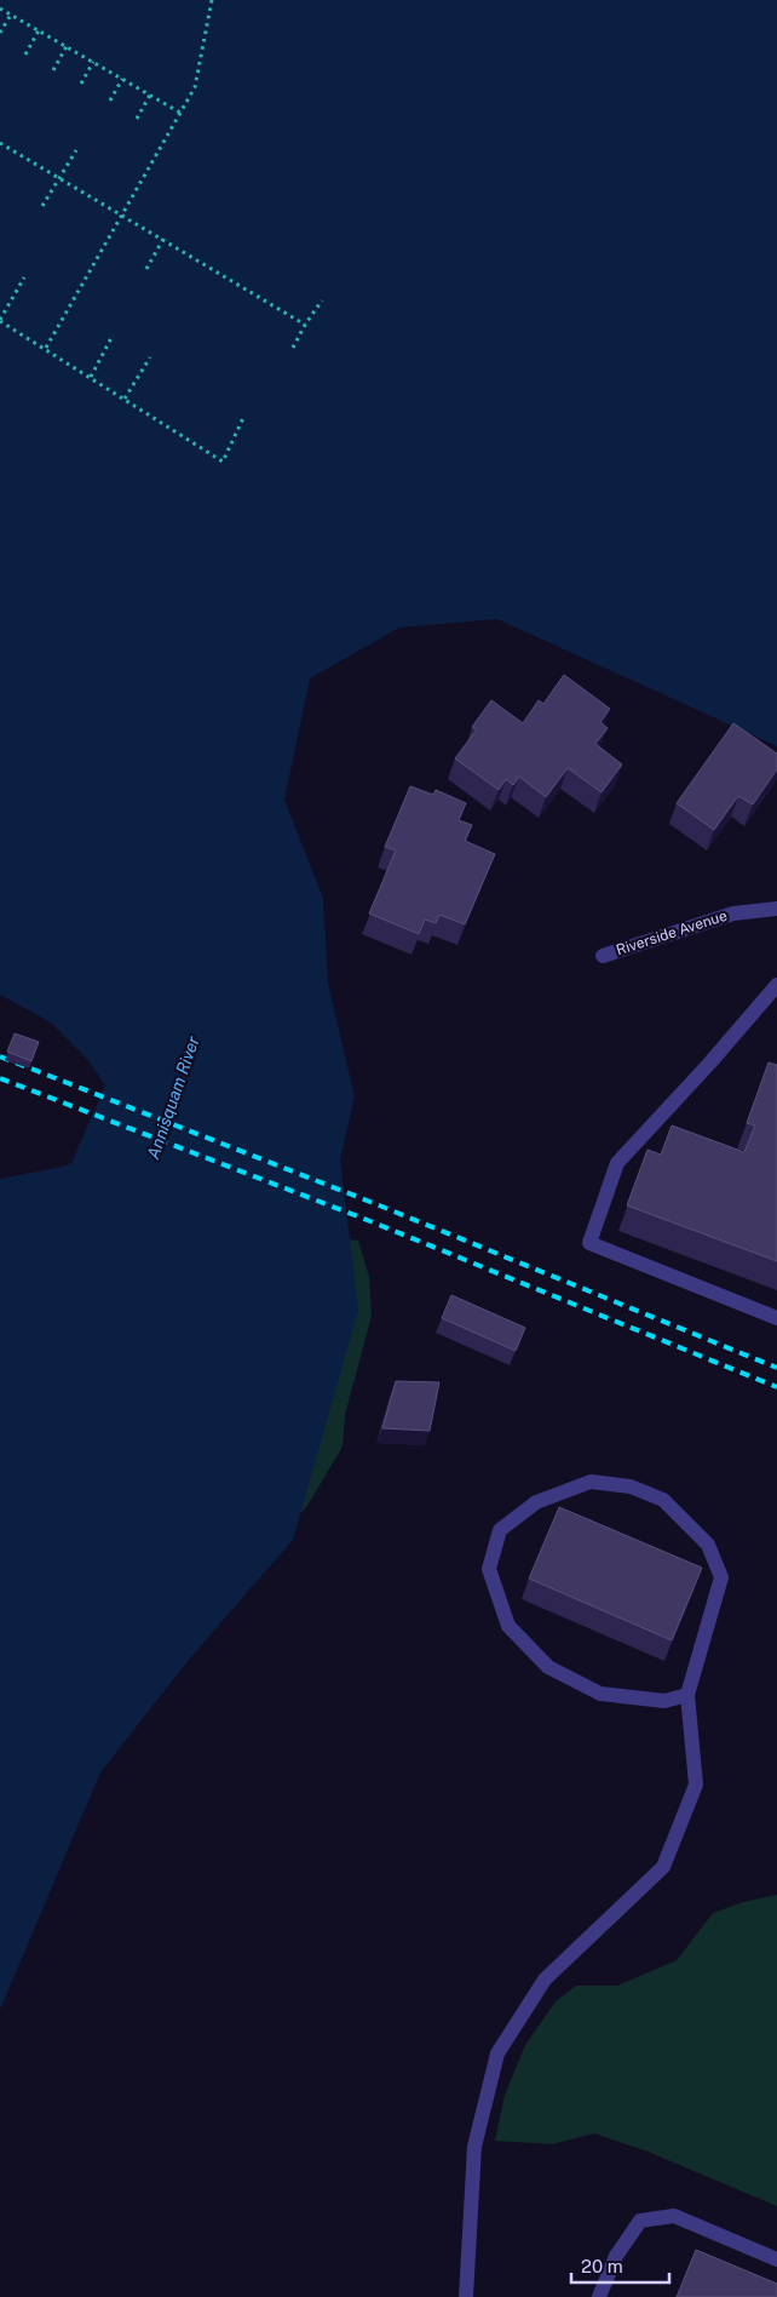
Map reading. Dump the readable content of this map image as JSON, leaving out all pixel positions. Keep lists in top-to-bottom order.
{
  "streets": {
    "street": ["Riverside Avenue"]
  },
  "water": ["Annisquam River"],
  "scale_bar": "20 m"
}
